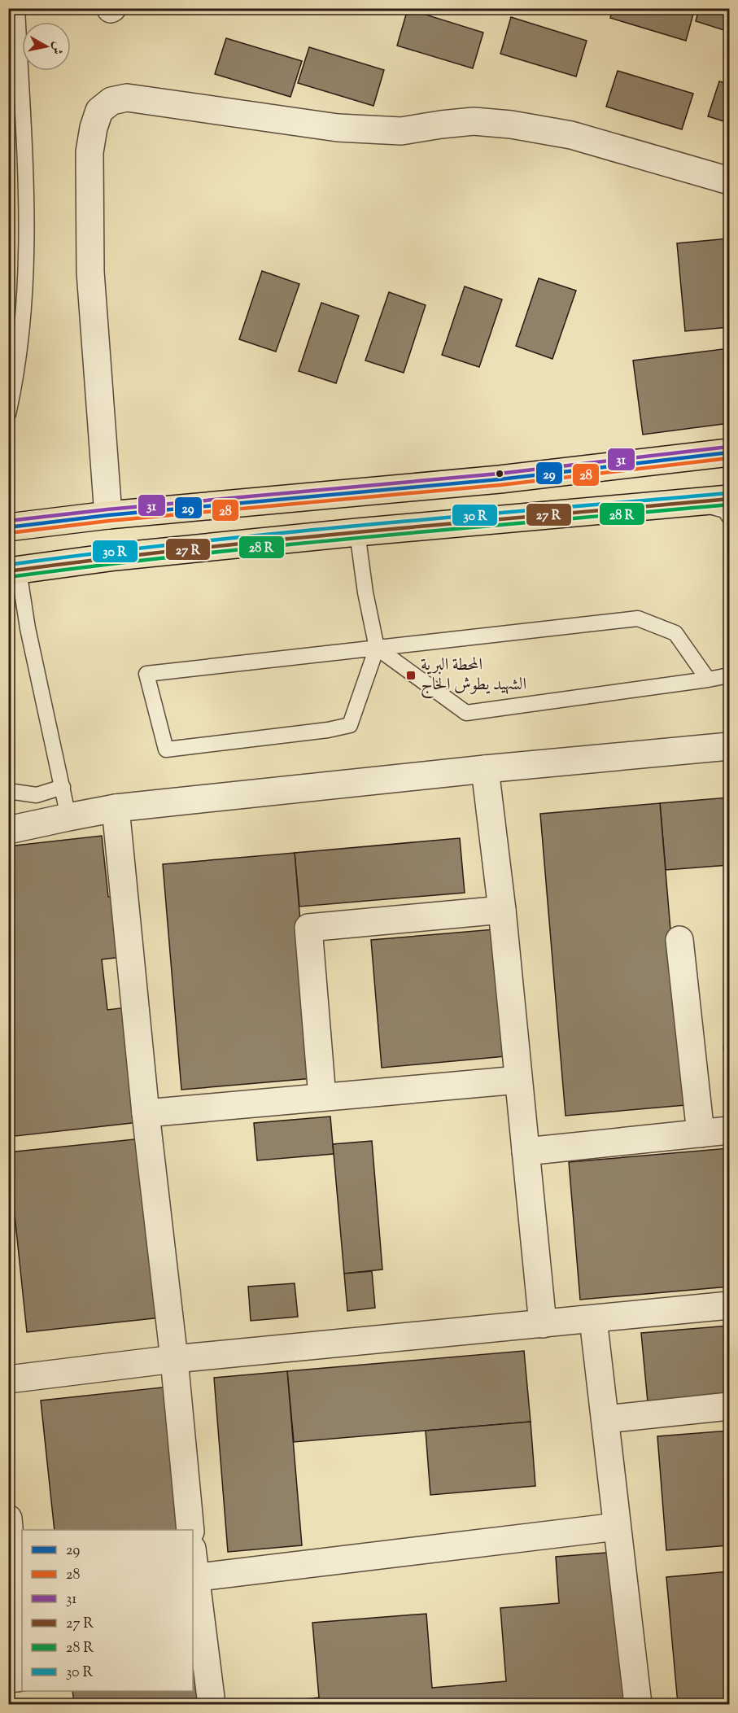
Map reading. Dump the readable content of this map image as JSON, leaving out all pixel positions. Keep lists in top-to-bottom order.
{
  "places": {
    "transit": ["المحطة البرية الشهيد يطوش الحاج"]
  },
  "lines": ["transit line 31", "transit line 29", "transit line 28"],
  "legend": [
    "29",
    "28",
    "31",
    "27 R",
    "28 R",
    "30 R"
  ],
  "north": "right"
}
